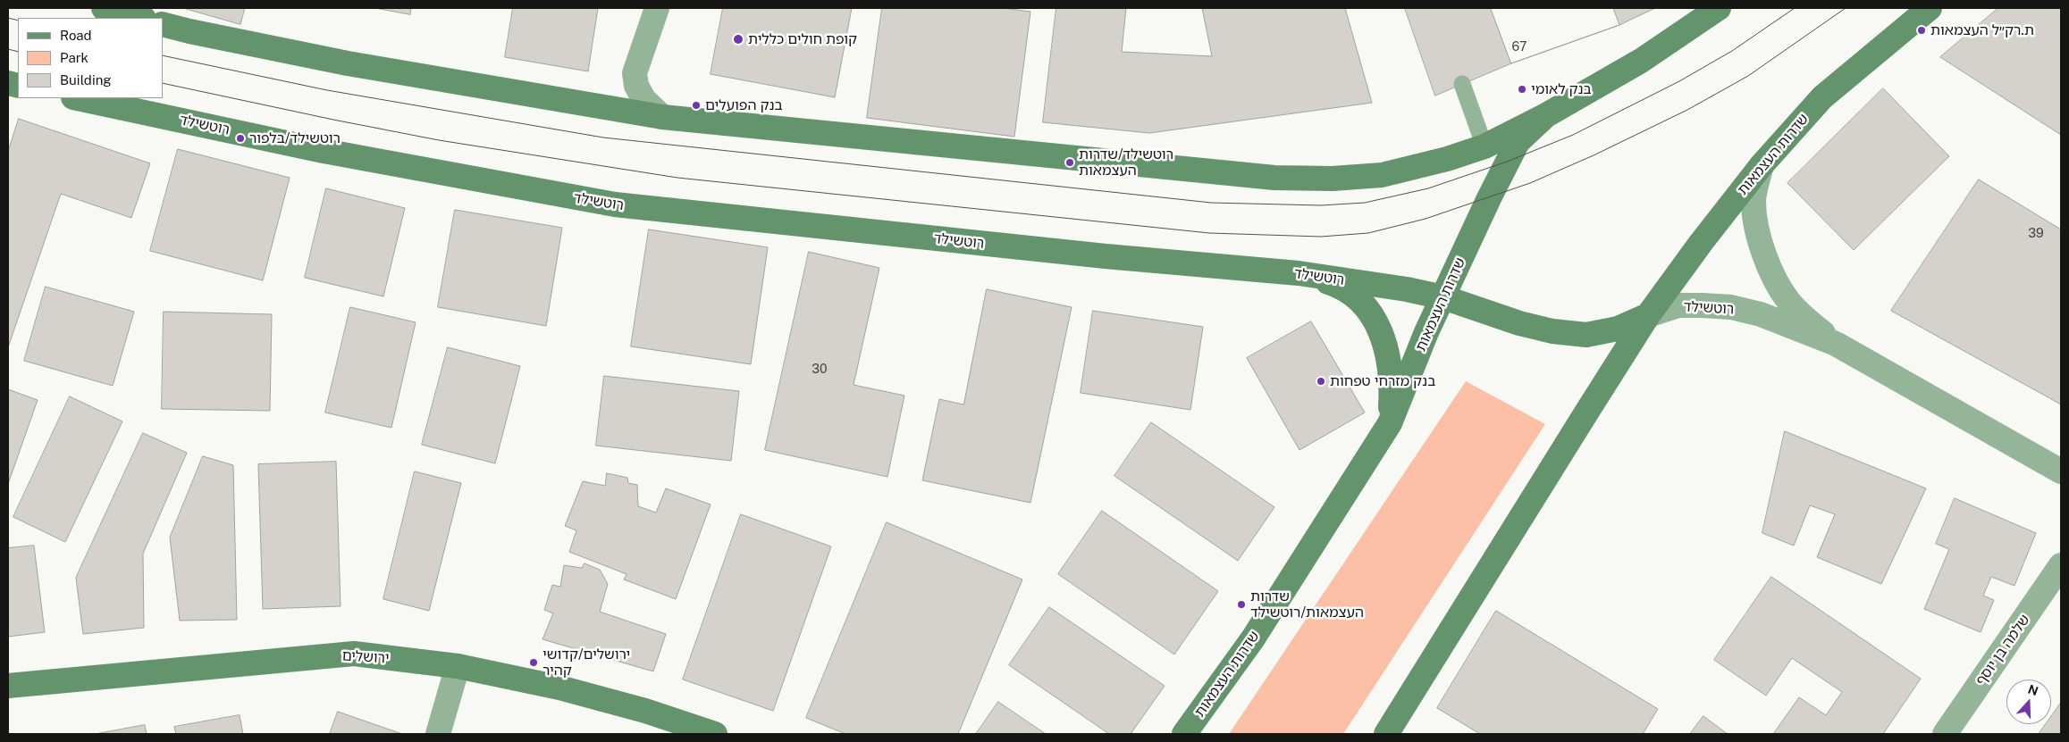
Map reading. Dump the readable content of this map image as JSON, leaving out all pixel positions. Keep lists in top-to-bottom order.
{
  "streets": {
    "street": [
      "רוטשילד",
      "שדרות העצמאות",
      "שלמה בן יוסף",
      "ירושלים"
    ]
  },
  "crossings": [
    ["רוטשילד", "שדרות העצמאות"]
  ],
  "places": [
    "ת.רק״ל העצמאות",
    "קופת חולים כללית",
    "בנק לאומי",
    "בנק הפועלים",
    "רוטשילד/בלפור",
    "רוטשילד/שדרות העצמאות",
    "בנק מזרחי טפחות",
    "שדרות העצמאות/רוטשילד",
    "ירושלים/קדושי קהיר"
  ],
  "house_numbers": ["67", "39", "30"],
  "legend": ["Road", "Park", "Building"],
  "north": "top"
}
